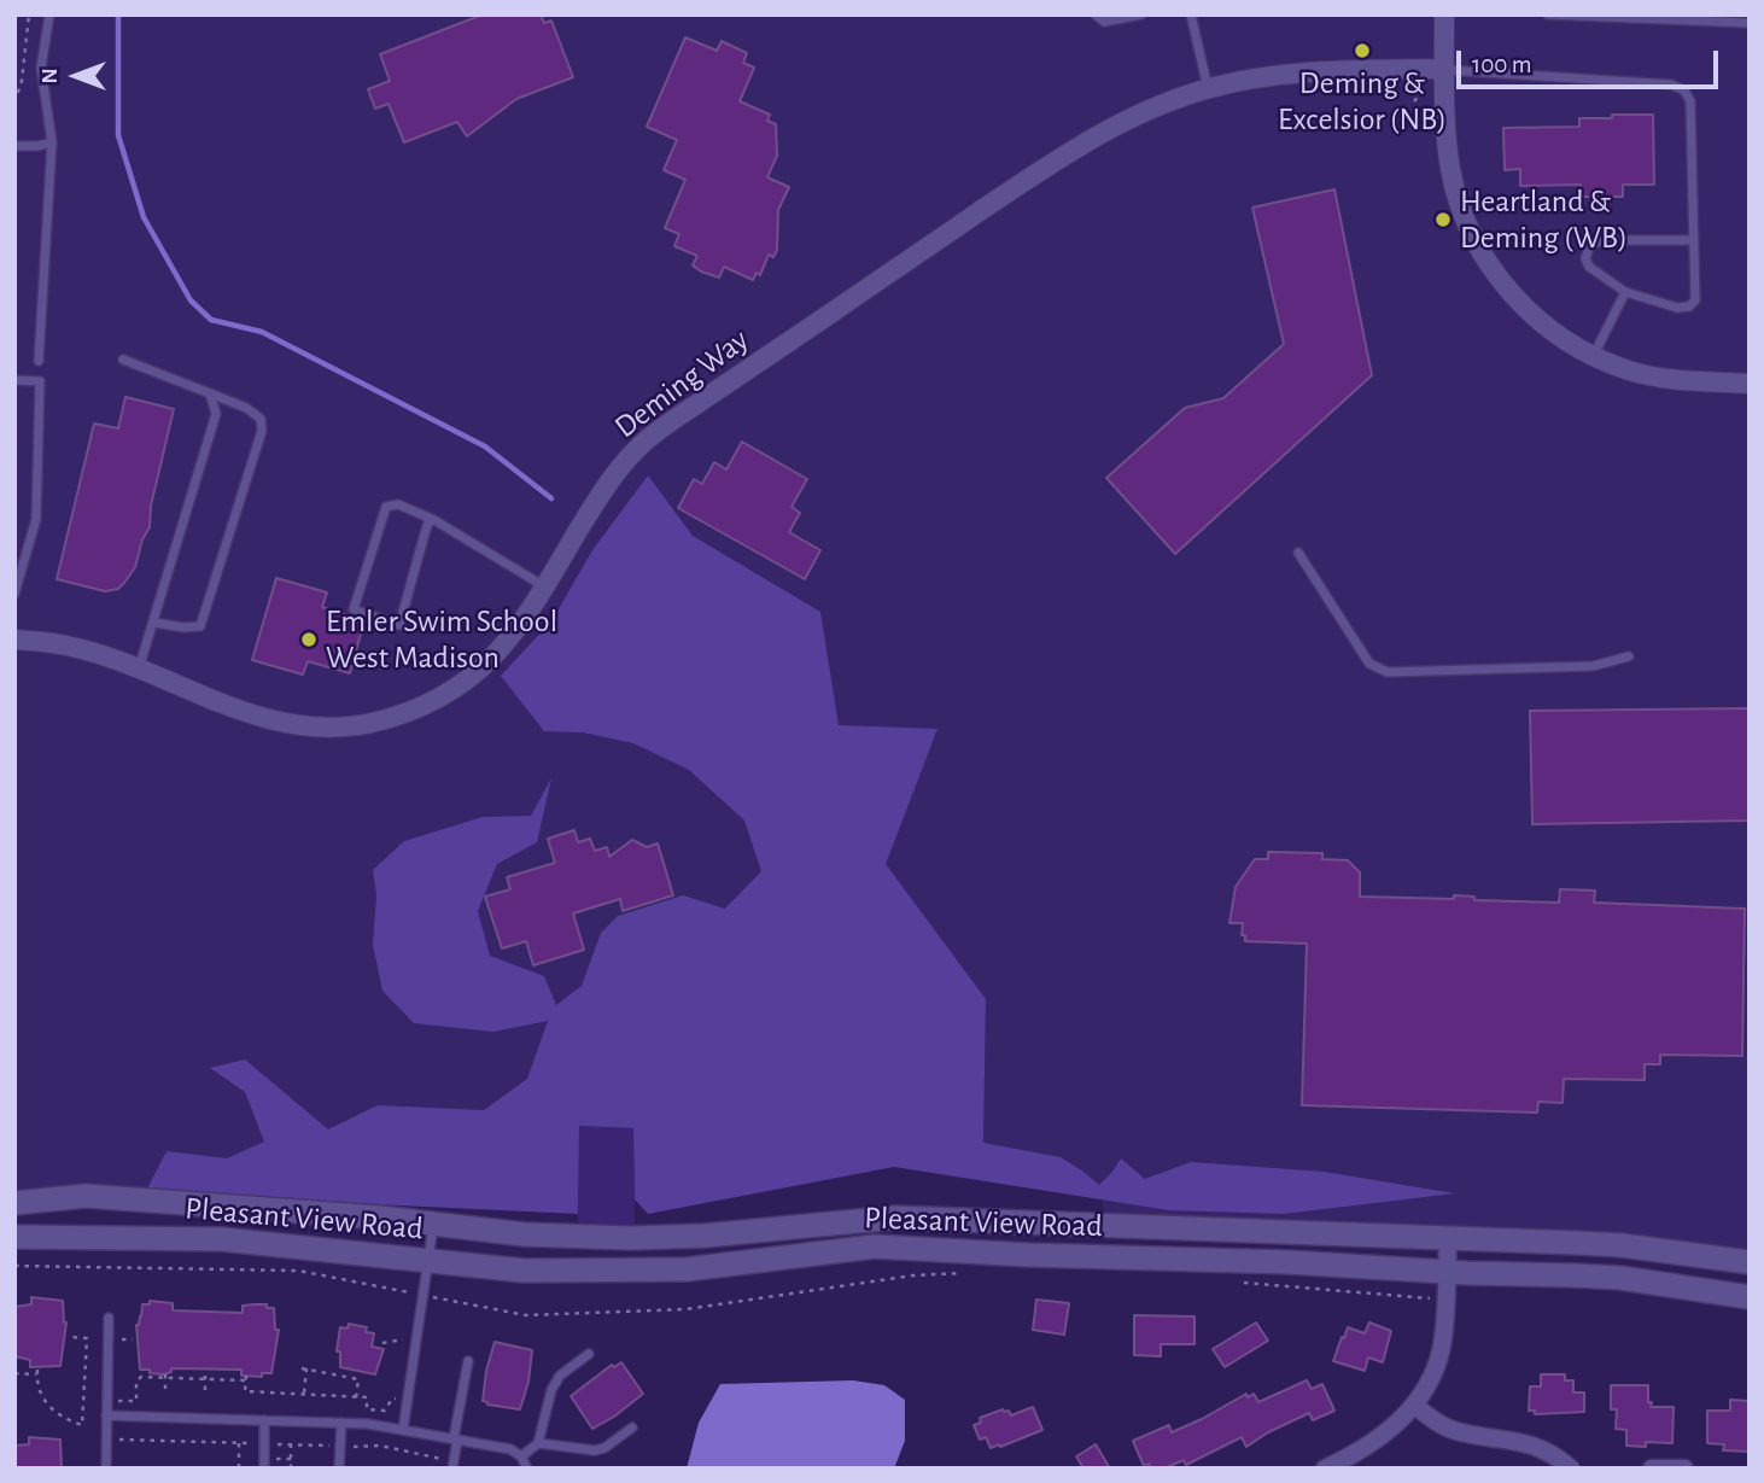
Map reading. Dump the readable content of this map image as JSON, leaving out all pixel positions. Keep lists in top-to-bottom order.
{
  "streets": {
    "main road": ["Pleasant View Road"],
    "street": ["Deming Way"]
  },
  "places": ["Deming & Excelsior (NB)", "Heartland & Deming (WB)", "Emler Swim School West Madison"],
  "scale_bar": "100 m",
  "north": "left"
}
